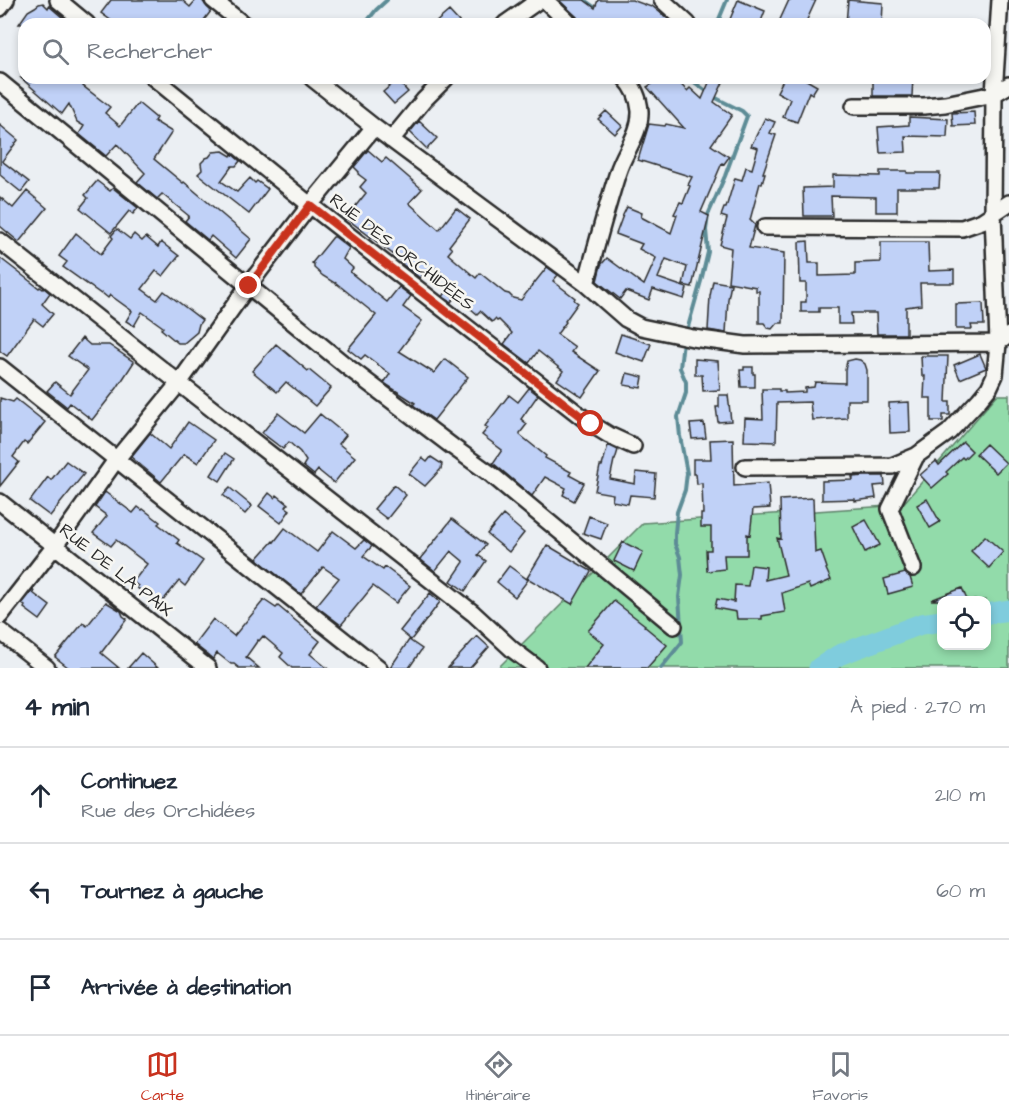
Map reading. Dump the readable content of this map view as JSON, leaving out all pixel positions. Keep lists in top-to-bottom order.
{
  "streets": {
    "street": ["RUE DES ORCHIDÉES", "RUE DE LA PAIX"]
  },
  "page": {
    "search": "Rechercher",
    "heading": ["4 min", "À pied · 270 m"],
    "list": [
      ["Continuez", "Rue des Orchidées", "210 m"],
      ["Tournez à gauche", "60 m"],
      "Arrivée à destination"
    ],
    "nav": ["Carte", "Itinéraire", "Favoris"]
  }
}
